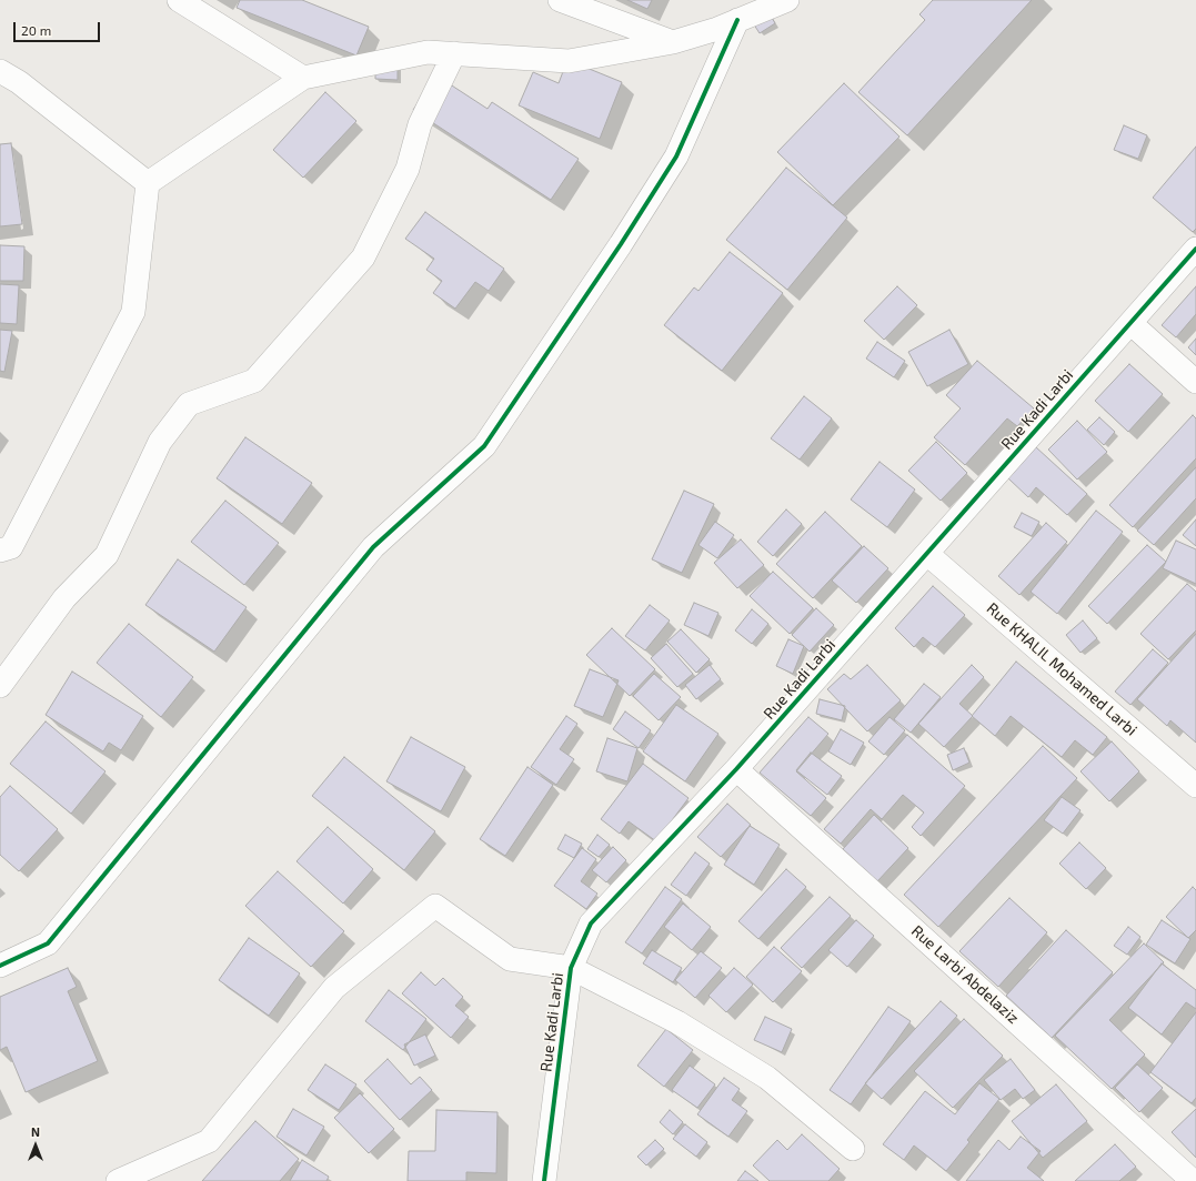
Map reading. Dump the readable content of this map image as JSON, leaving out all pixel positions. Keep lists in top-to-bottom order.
{
  "streets": {
    "street": ["Rue Kadi Larbi", "Rue KHALIL Mohamed Larbi", "Rue Larbi Abdelaziz"]
  },
  "crossings": [
    ["Rue Kadi Larbi", "Rue KHALIL Mohamed Larbi"],
    ["Rue Kadi Larbi", "Rue Larbi Abdelaziz"]
  ],
  "scale_bar": "20 m",
  "north": "top"
}
